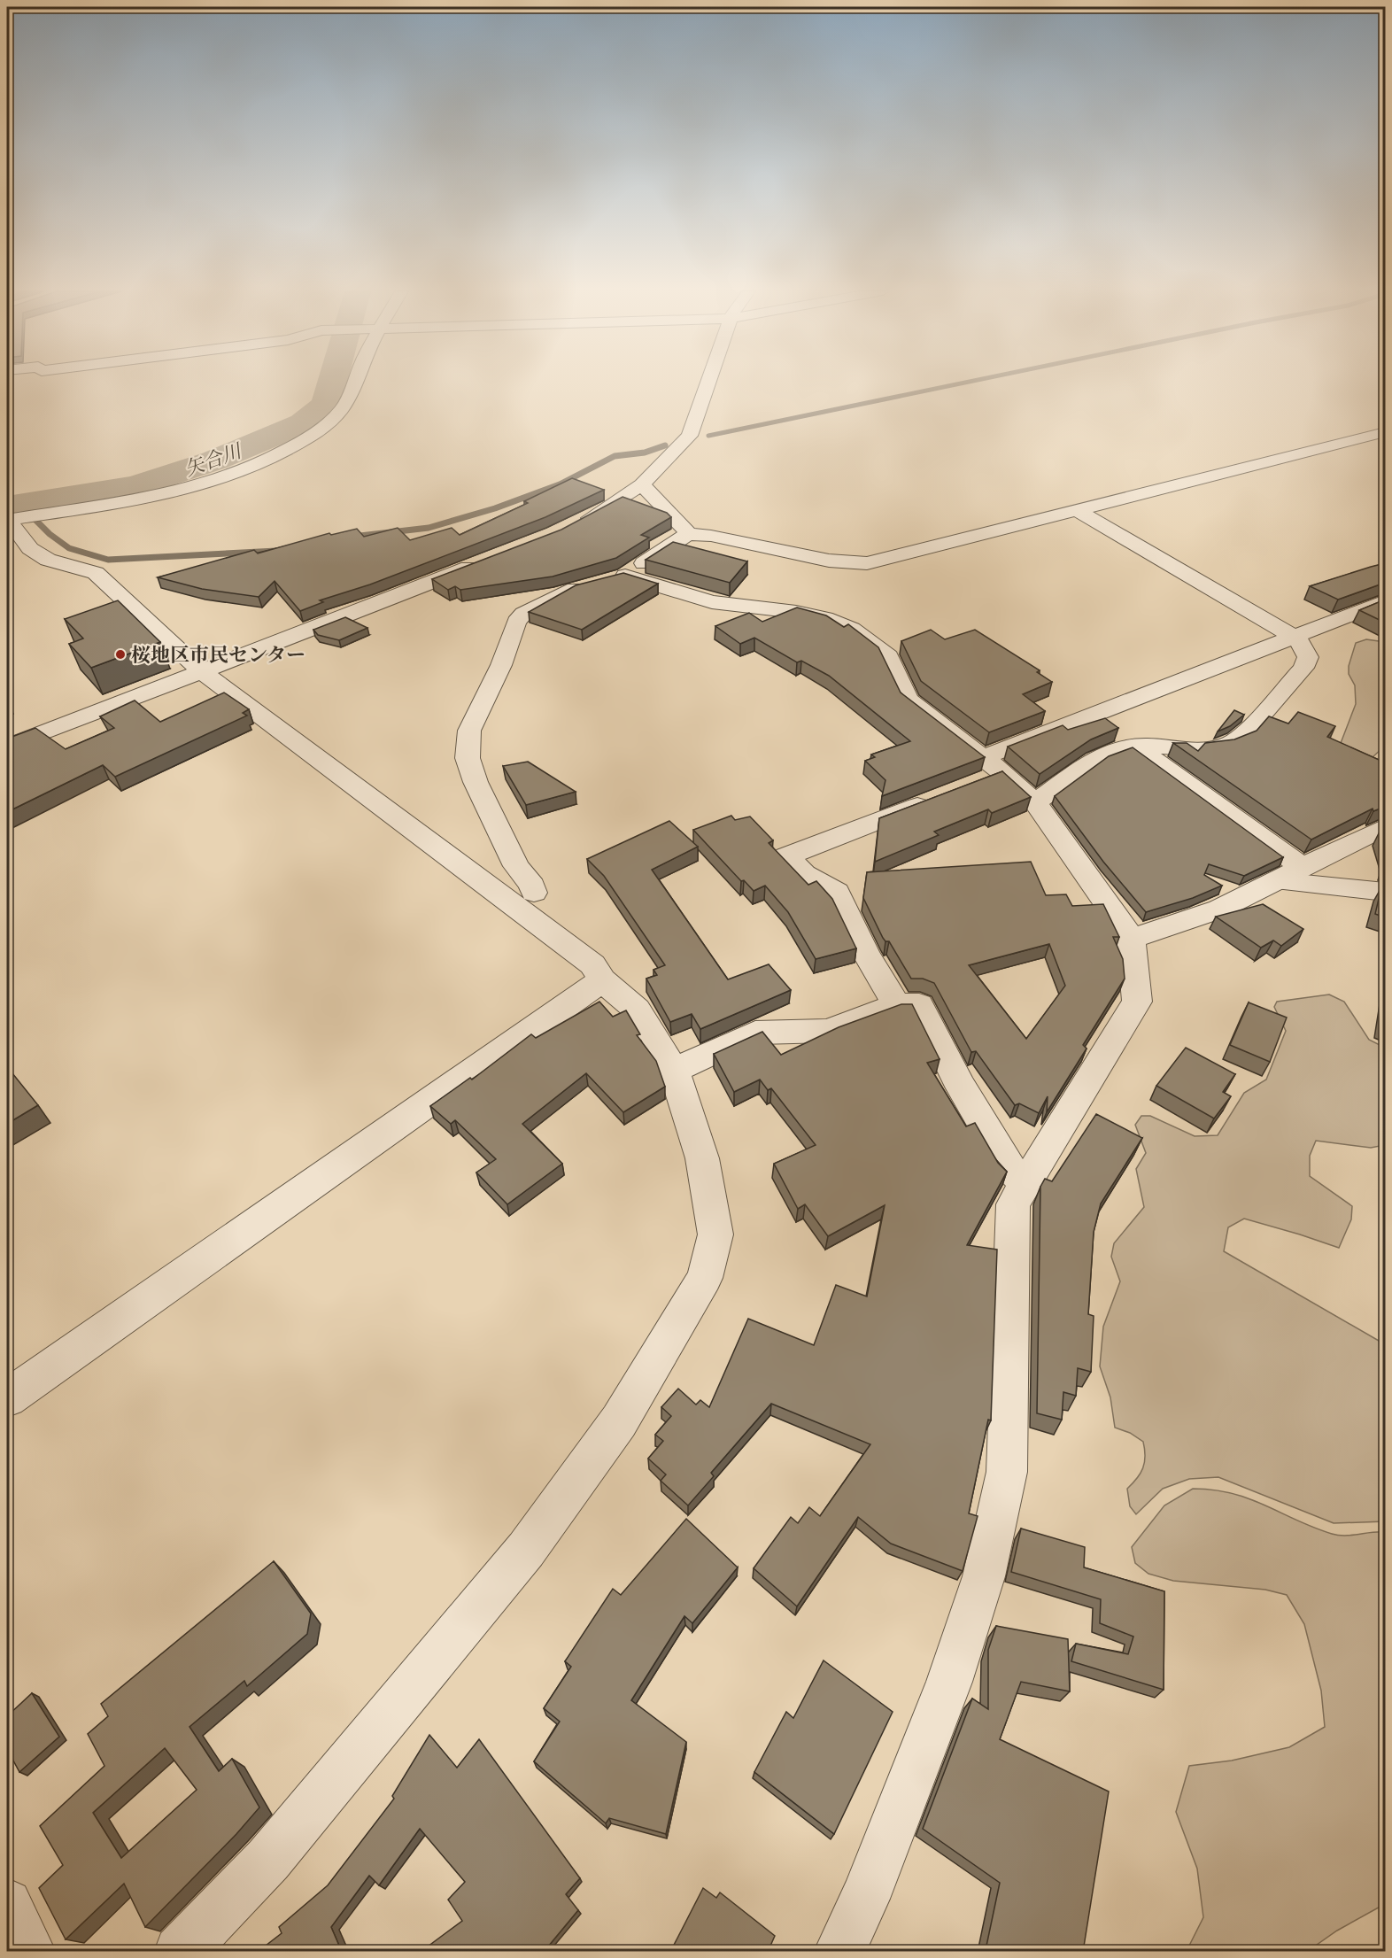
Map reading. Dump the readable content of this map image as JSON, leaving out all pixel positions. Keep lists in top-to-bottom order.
{
  "water": ["矢合川"],
  "places": ["桜地区市民センター"]
}
